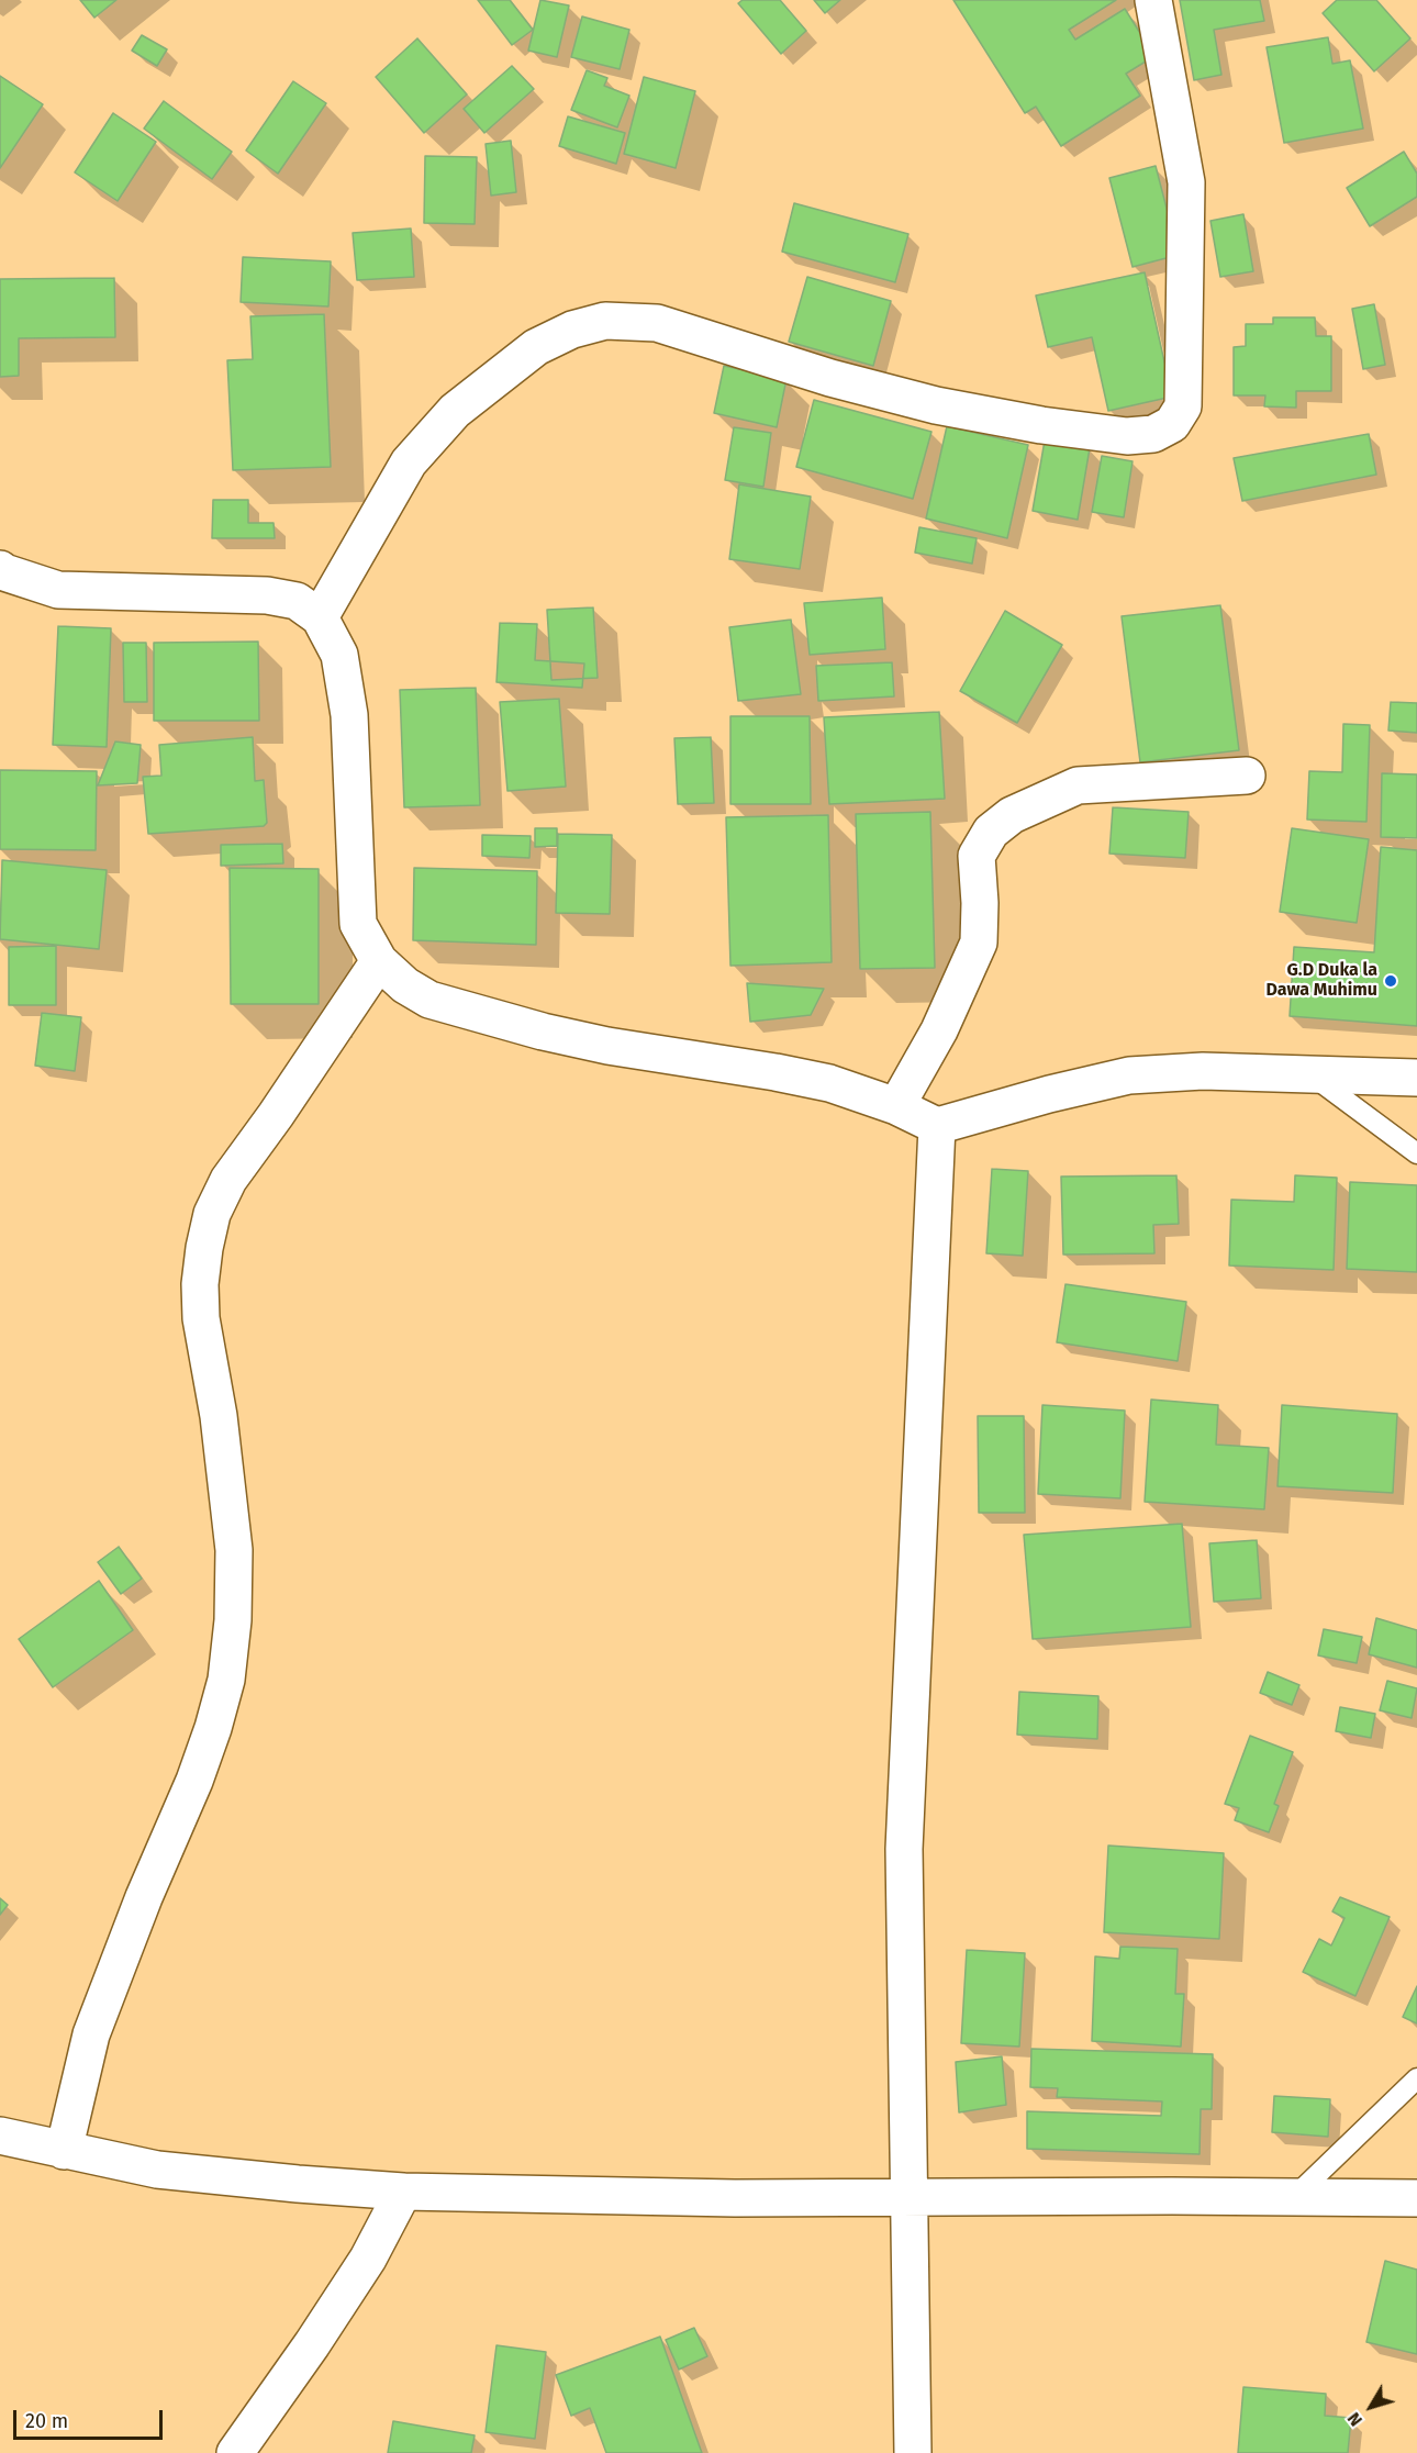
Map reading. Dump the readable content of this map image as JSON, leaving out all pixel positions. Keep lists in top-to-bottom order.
{
  "places": ["G.D Duka la Dawa Muhimu"],
  "scale_bar": "20 m",
  "north": "bottom left"
}
